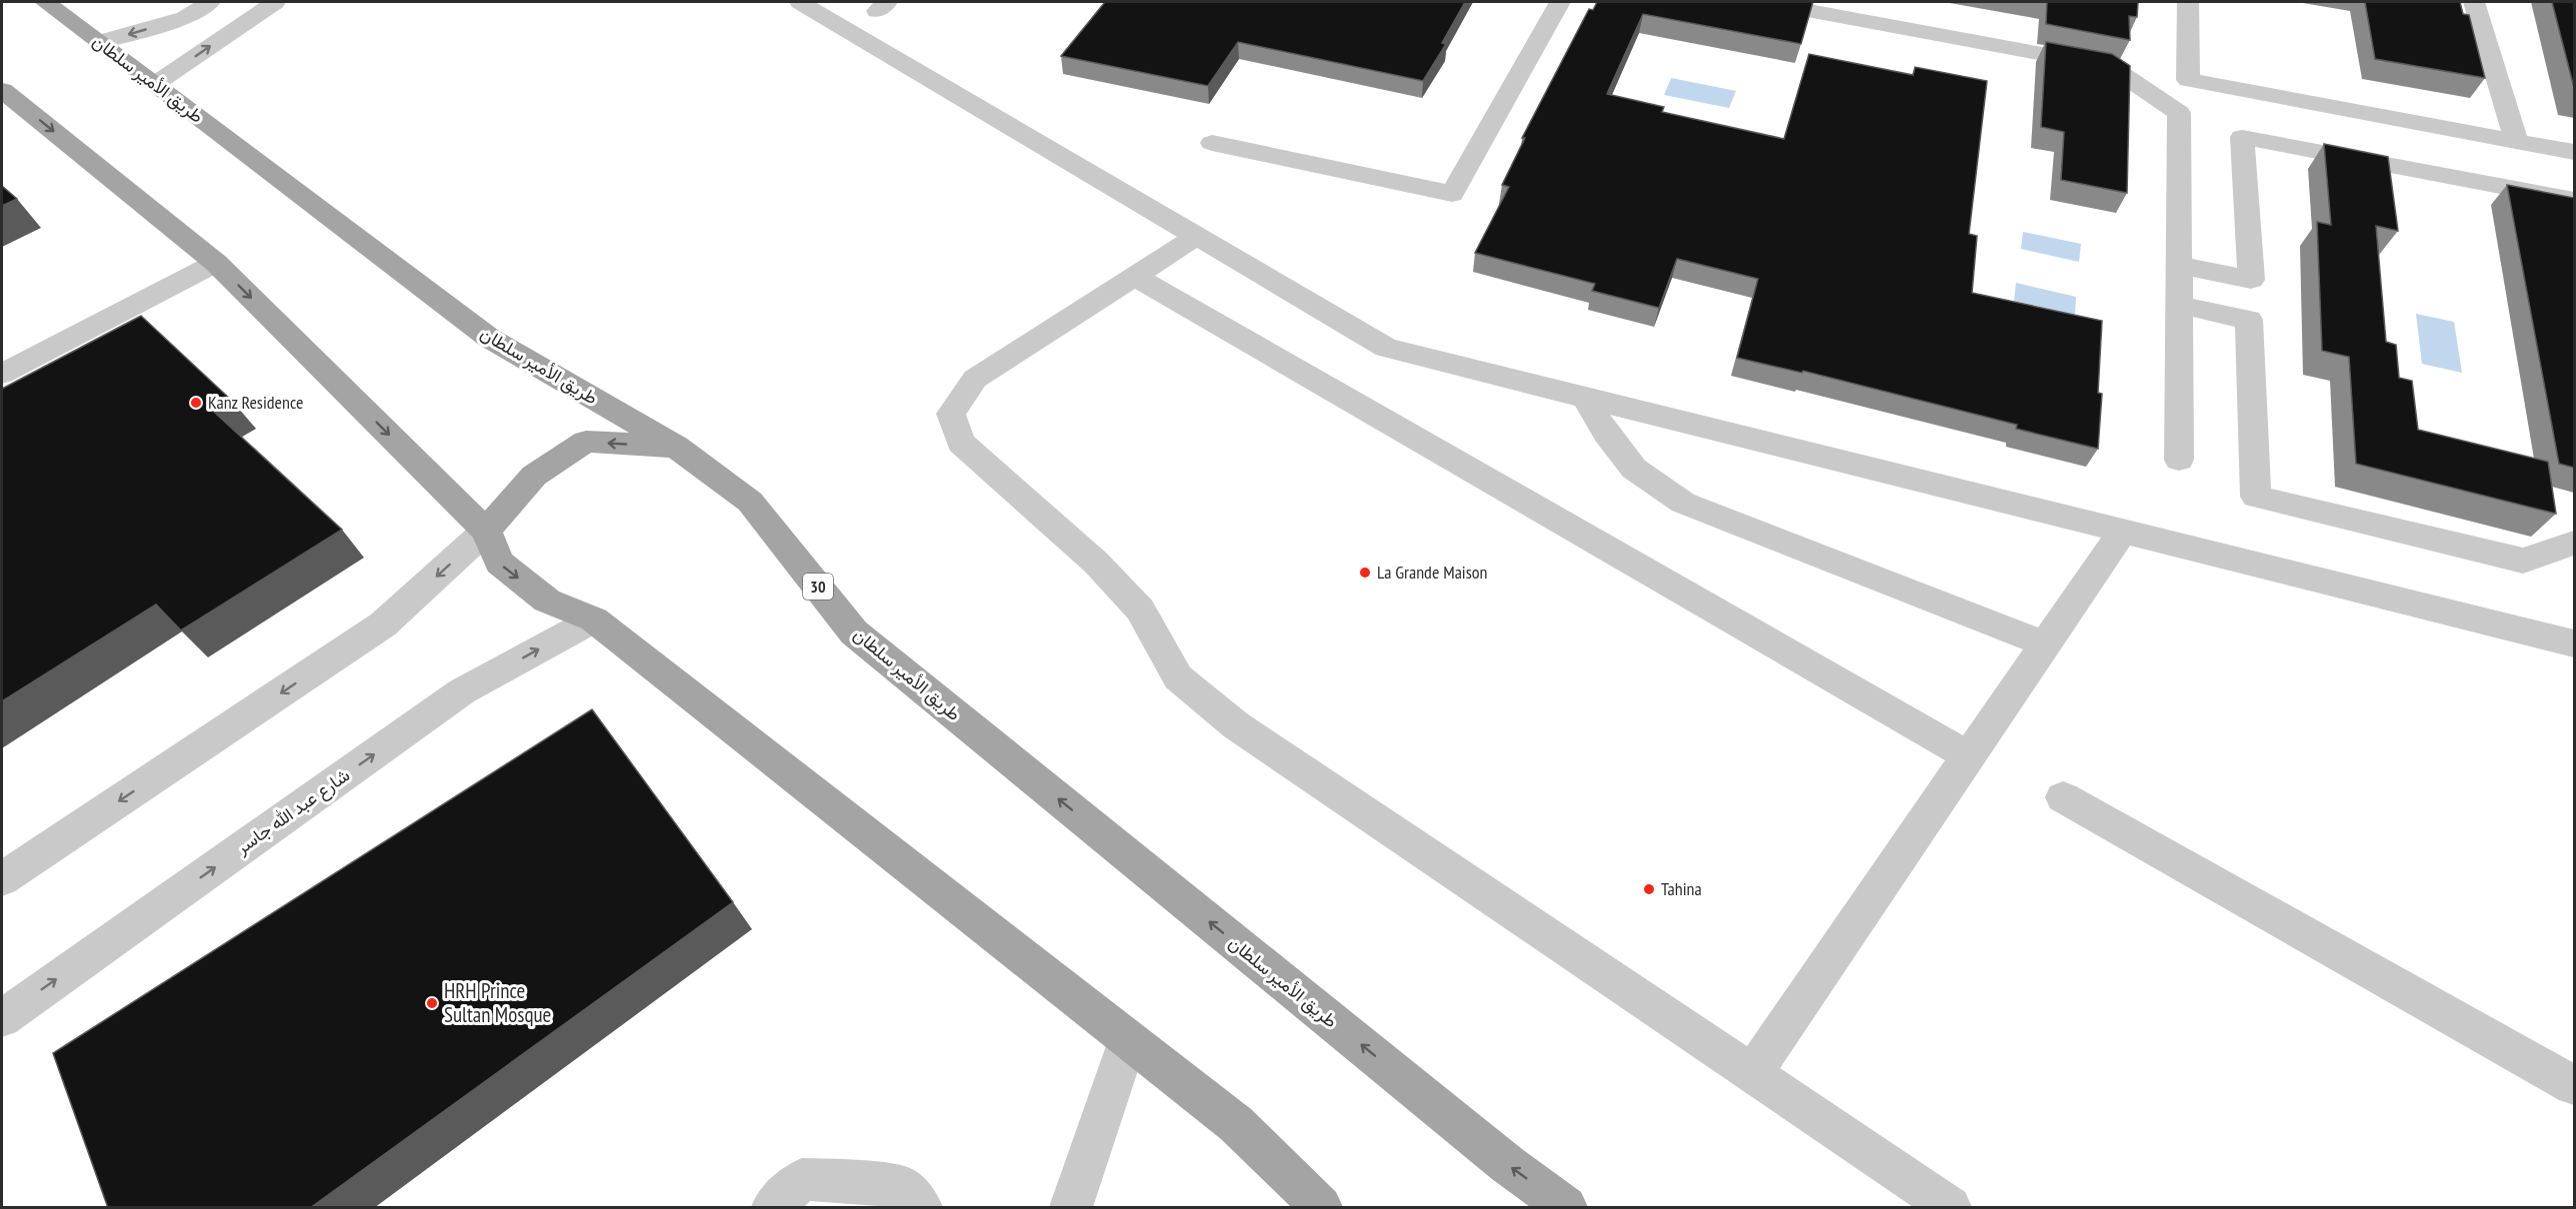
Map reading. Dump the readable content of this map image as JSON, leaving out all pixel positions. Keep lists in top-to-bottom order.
{
  "streets": {
    "main road": ["طريق الأمير سلطان", "30"],
    "street": ["شارع عبد الله جاسر"]
  },
  "places": [
    "Kanz Residence",
    "La Grande Maison",
    "Tahina",
    "HRH Prince Sultan Mosque"
  ]
}
